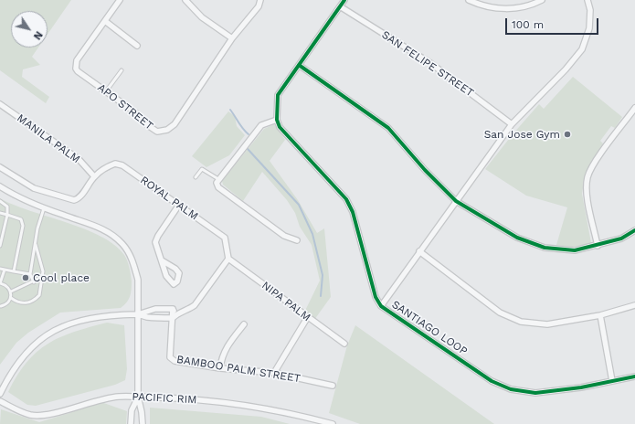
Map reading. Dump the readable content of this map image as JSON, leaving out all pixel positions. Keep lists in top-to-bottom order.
{
  "streets": {
    "street": [
      "SAN FELIPE STREET",
      "APO STREET",
      "MANILA PALM",
      "ROYAL PALM",
      "NIPA PALM",
      "SANTIAGO LOOP",
      "BAMBOO PALM STREET",
      "PACIFIC RIM"
    ]
  },
  "crossings": [
    ["MANILA PALM", "ROYAL PALM"],
    ["ROYAL PALM", "NIPA PALM"]
  ],
  "places": ["San Jose Gym", "Cool place"],
  "scale_bar": "100 m",
  "north": "bottom right"
}
